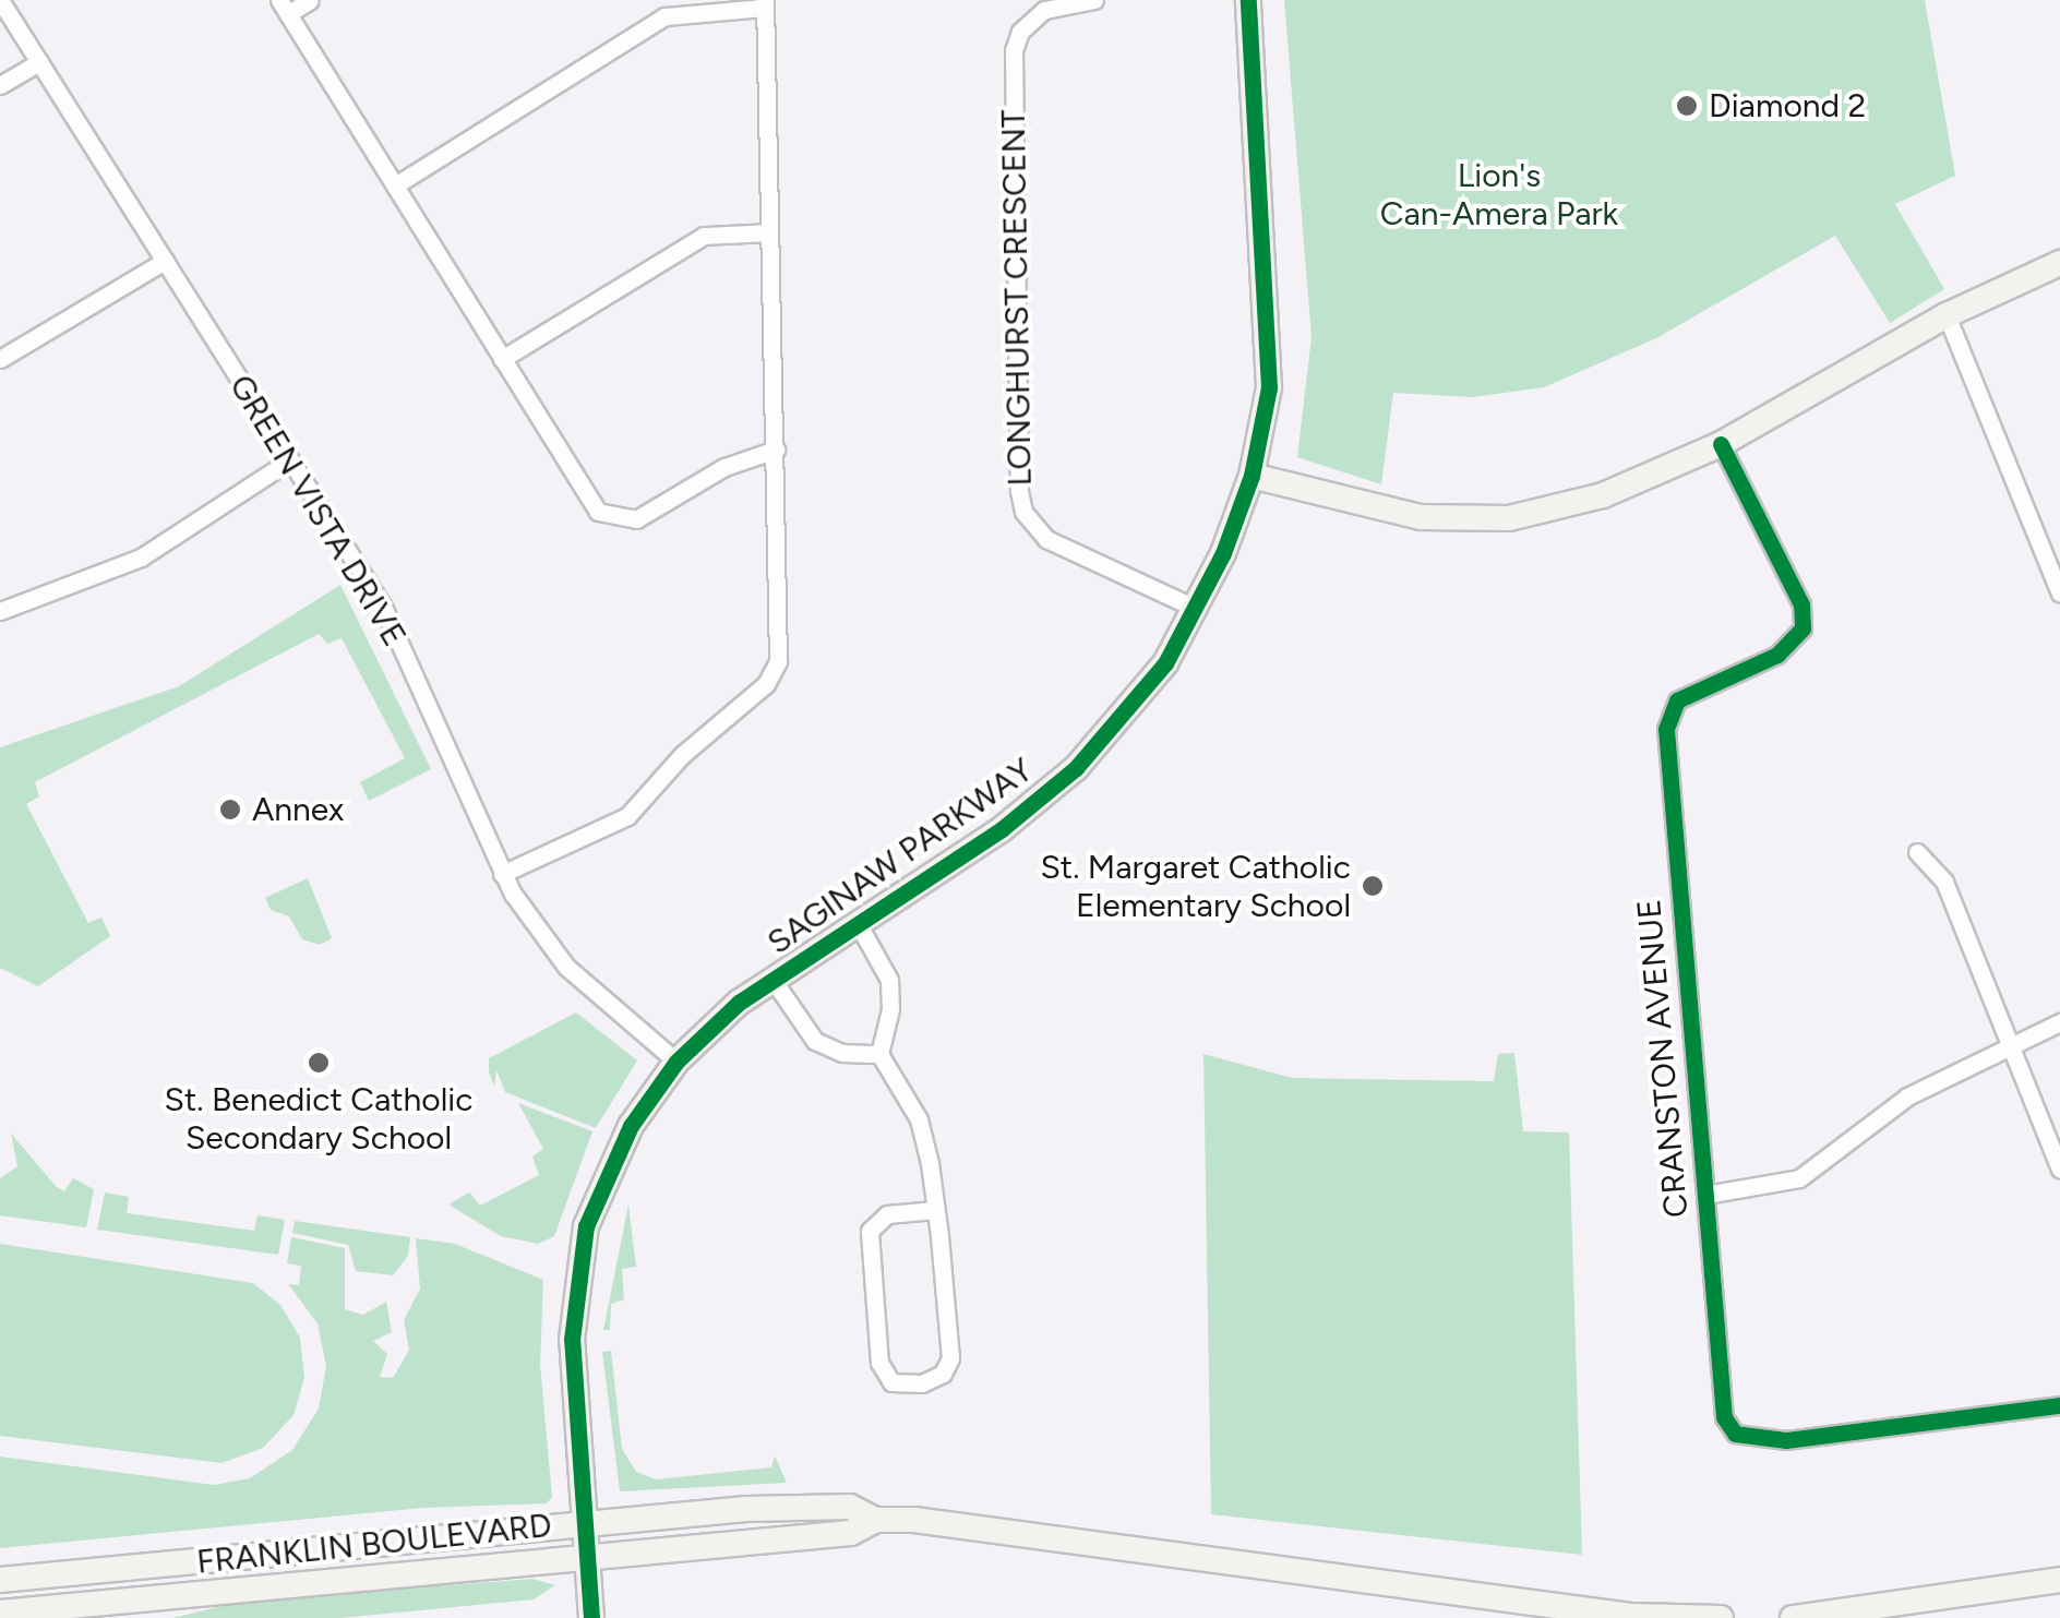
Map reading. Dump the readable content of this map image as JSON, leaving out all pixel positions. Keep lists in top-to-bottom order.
{
  "streets": {
    "main road": ["SAGINAW PARKWAY", "FRANKLIN BOULEVARD"],
    "street": ["LONGHURST CRESCENT", "GREEN VISTA DRIVE", "CRANSTON AVENUE"]
  },
  "crossings": [
    ["LONGHURST CRESCENT", "SAGINAW PARKWAY"],
    ["GREEN VISTA DRIVE", "SAGINAW PARKWAY"],
    ["SAGINAW PARKWAY", "FRANKLIN BOULEVARD"]
  ],
  "parks": ["Lion's Can-Amera Park"],
  "places": [
    "Diamond 2",
    "Annex",
    "St. Margaret Catholic Elementary School",
    "St. Benedict Catholic Secondary School"
  ]
}
